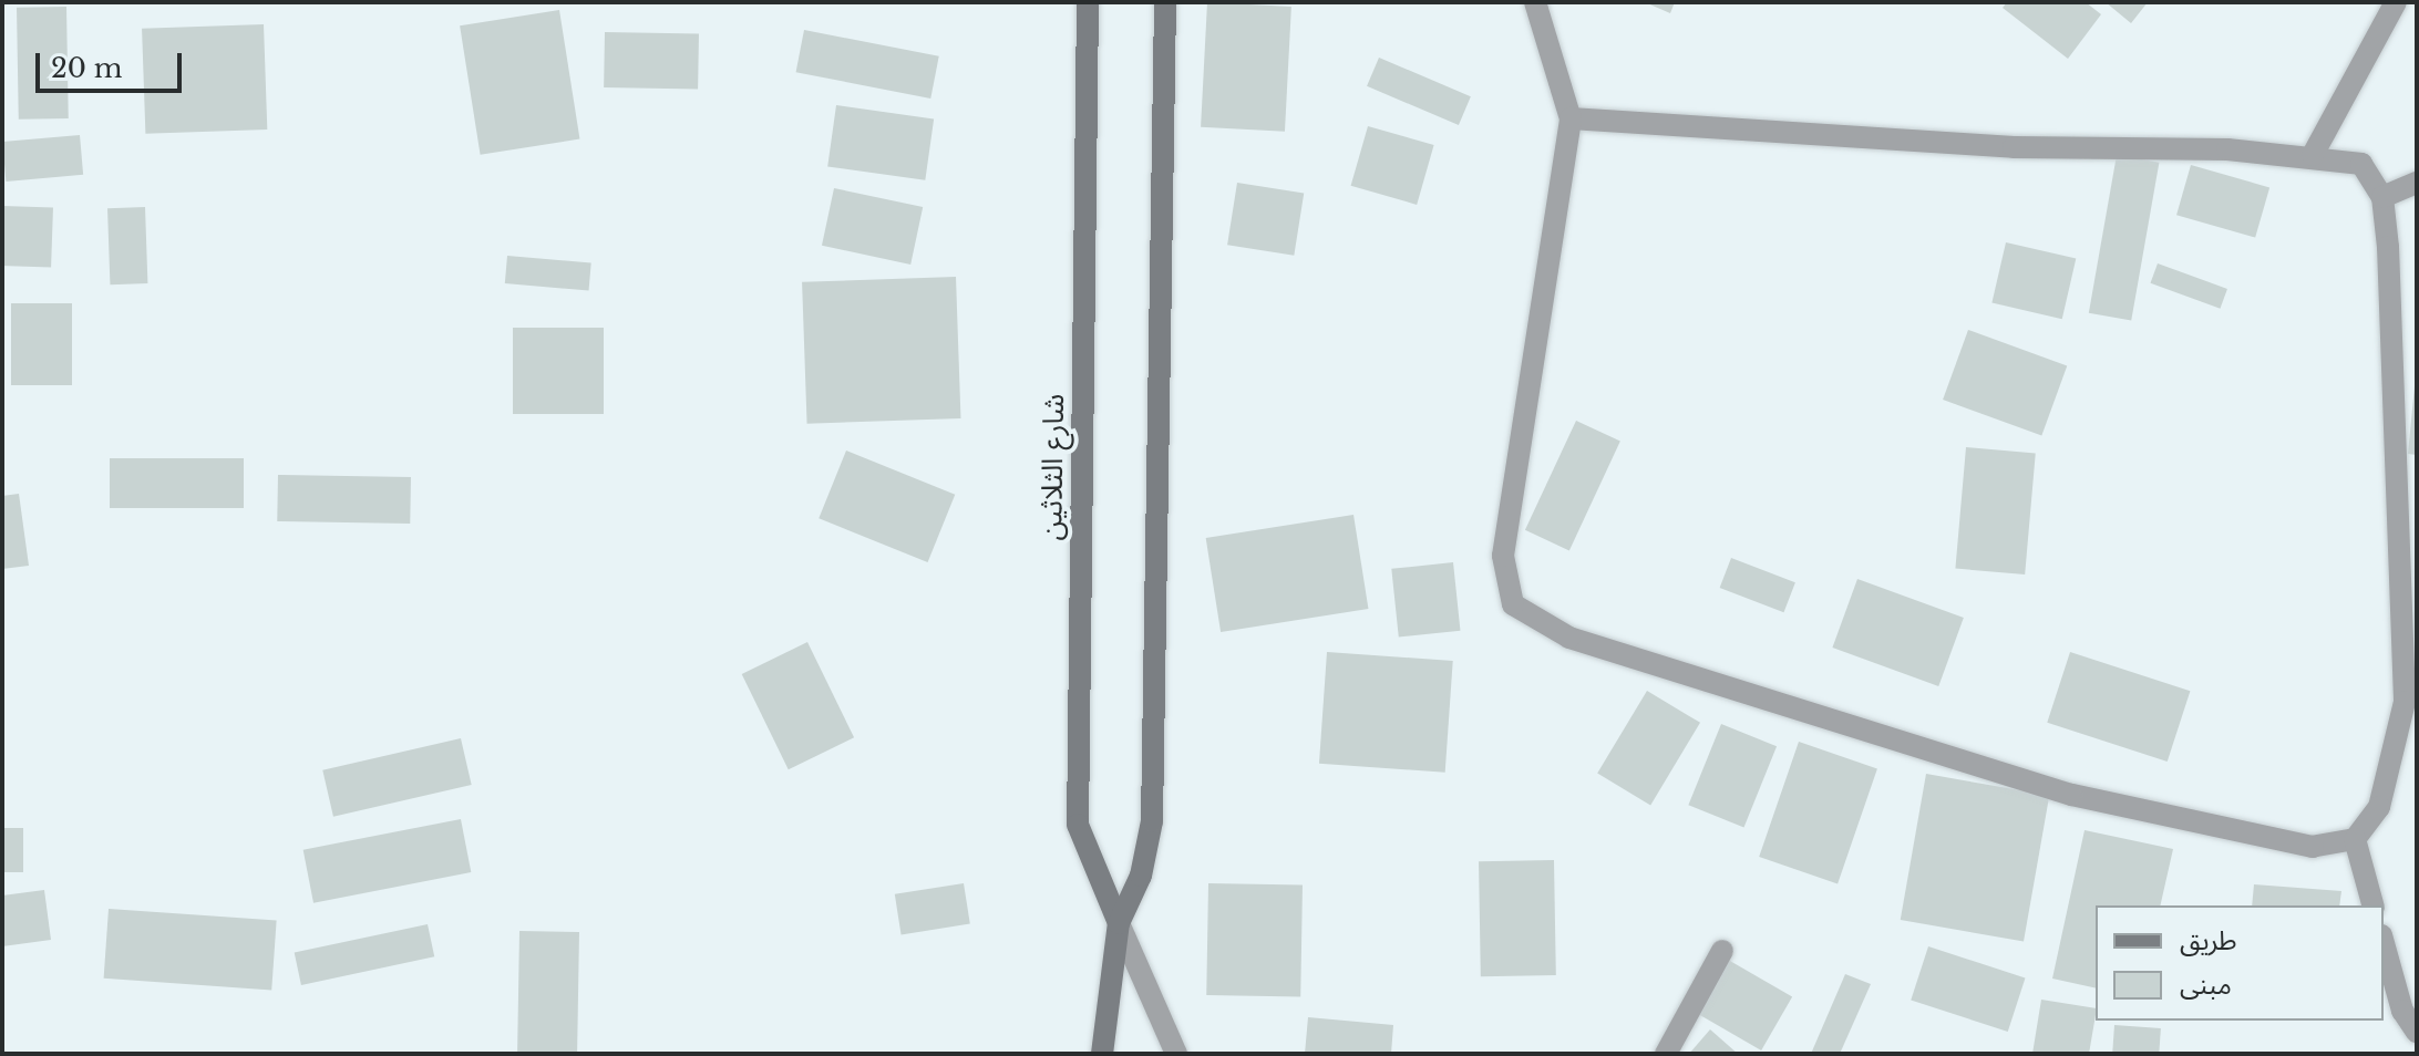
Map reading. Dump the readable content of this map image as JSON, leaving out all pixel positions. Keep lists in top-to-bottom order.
{
  "streets": {
    "street": ["شارع الثلاثين"]
  },
  "legend": ["طريق", "مبنى"],
  "scale_bar": "20 m"
}
